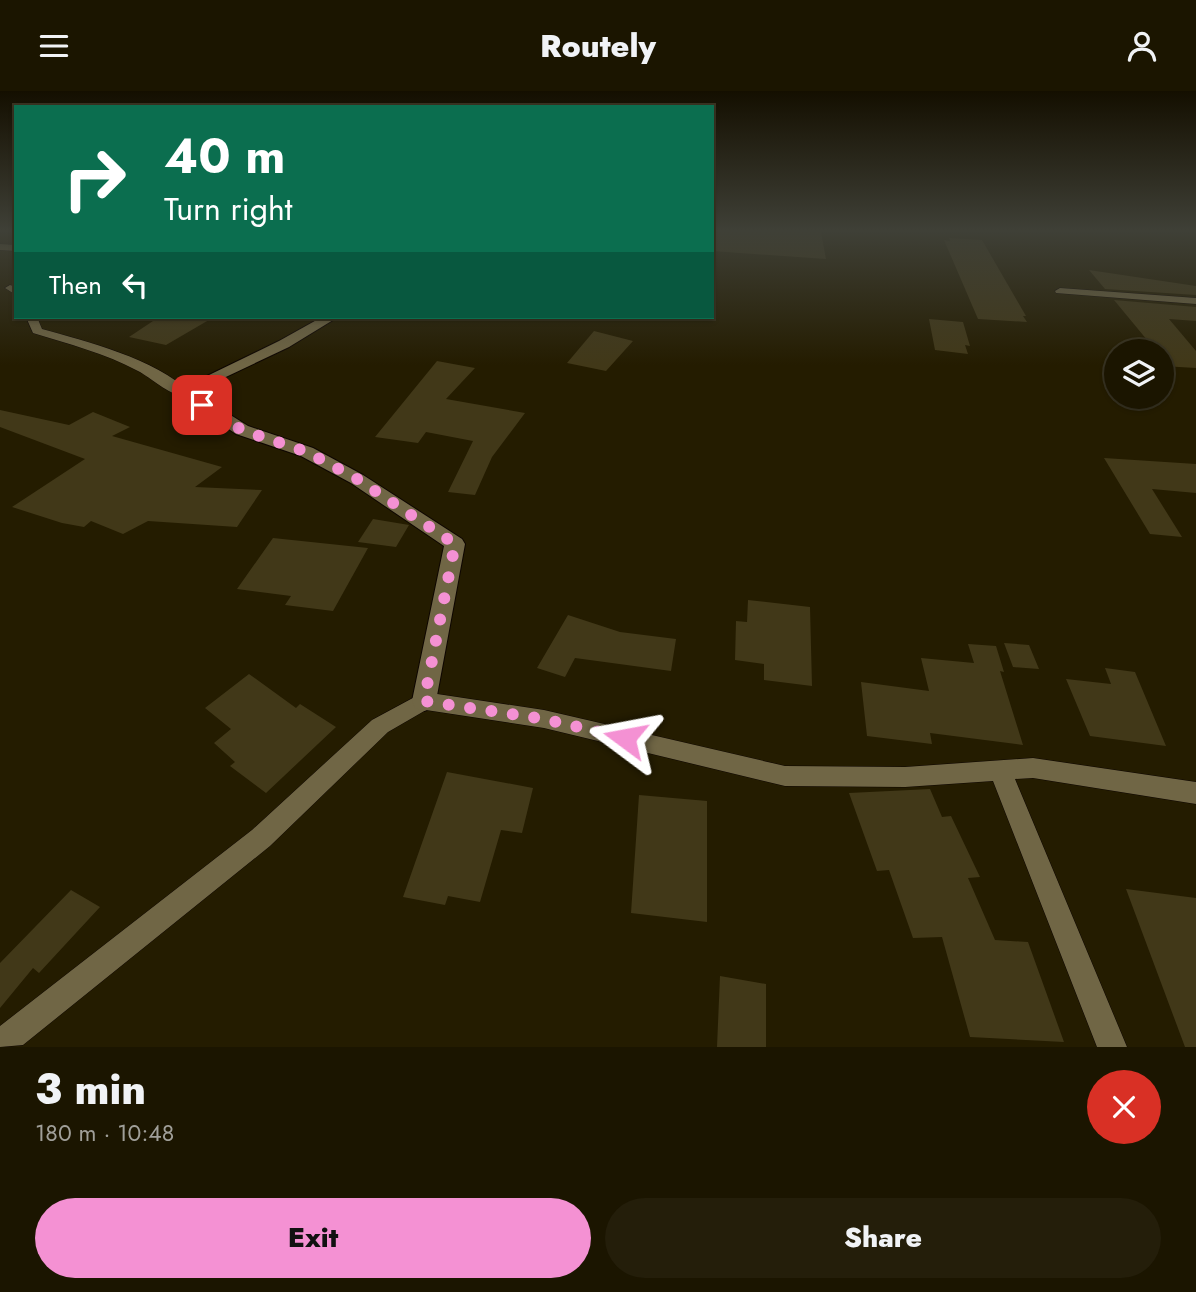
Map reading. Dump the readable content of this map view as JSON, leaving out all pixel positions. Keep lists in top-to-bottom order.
{
  "page": {
    "header": "Routely",
    "turn": ["40 m", "Turn right"],
    "then": "Then",
    "heading": ["3 min", "180 m · 10:48"],
    "buttons": ["Exit", "Share"]
  }
}
